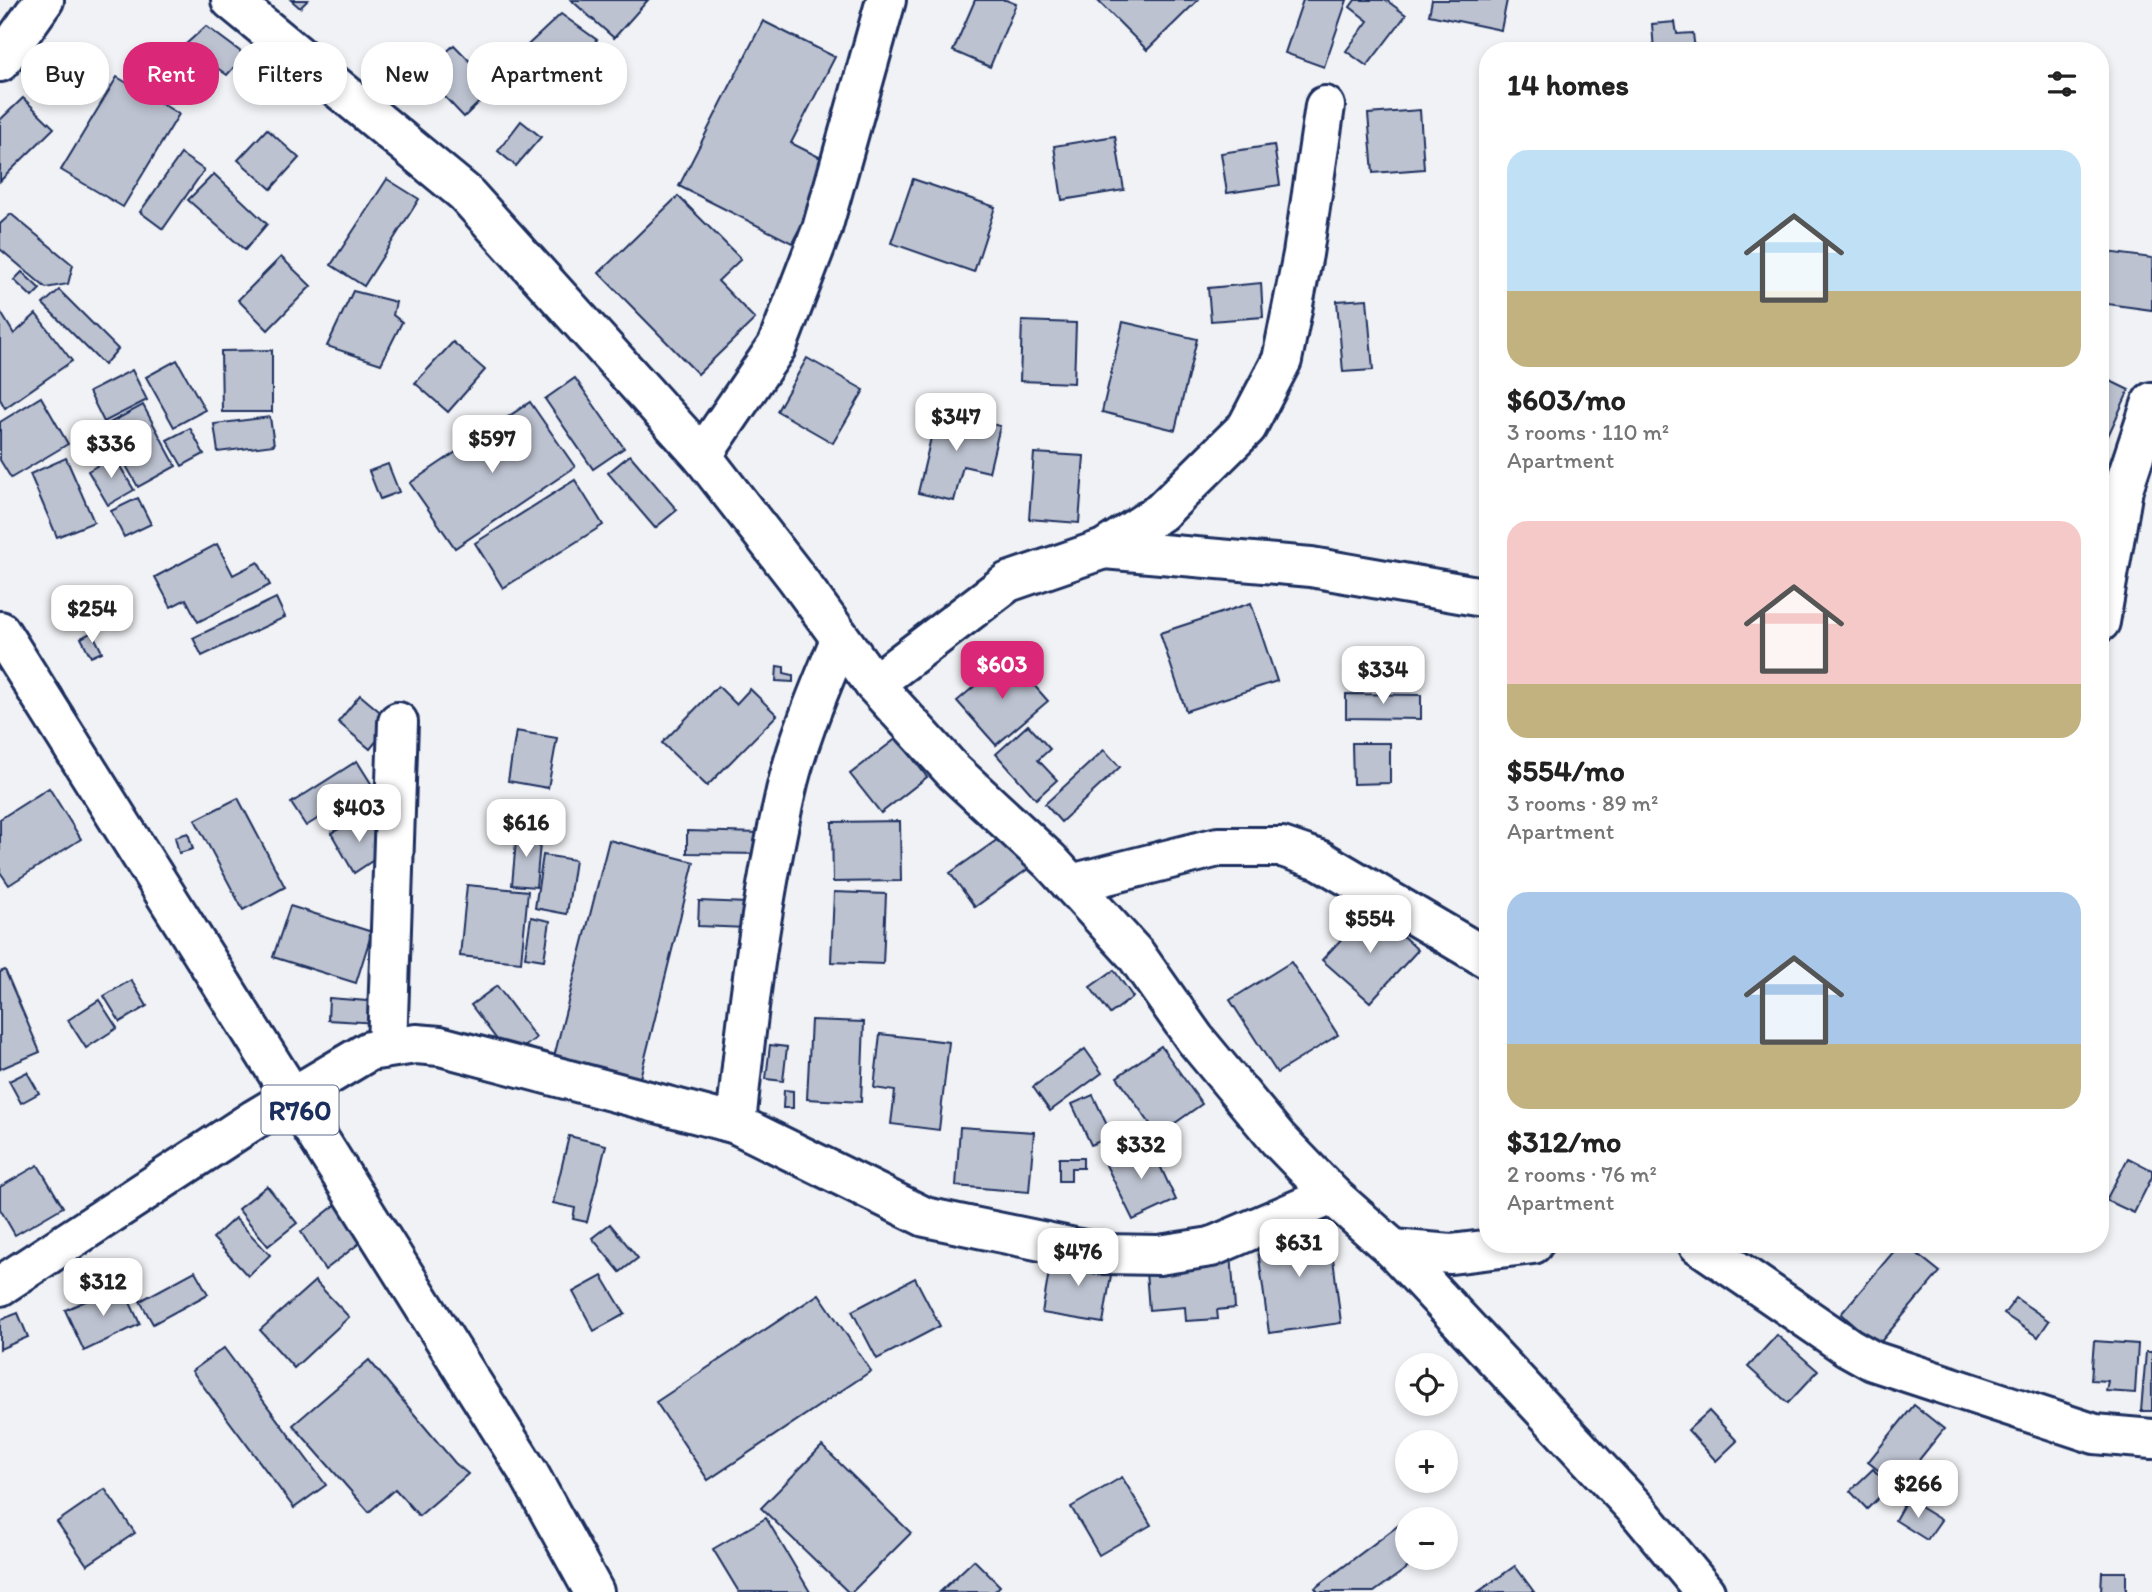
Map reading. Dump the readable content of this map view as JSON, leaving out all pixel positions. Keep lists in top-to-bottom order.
{
  "streets": {
    "street": ["R760"]
  },
  "page": {
    "chip": [
      "Buy",
      "Rent",
      "Filters",
      "New",
      "Apartment"
    ],
    "heading": "14 homes",
    "list": [
      {
        "name": "$603/mo",
        "note": "3 rooms · 110 m² · Apartment"
      },
      {
        "name": "$554/mo",
        "note": "3 rooms · 89 m² · Apartment"
      },
      {
        "name": "$312/mo",
        "note": "2 rooms · 76 m² · Apartment"
      }
    ],
    "price": [
      "$347",
      "$597",
      "$336",
      "$254",
      "$603",
      "$334",
      "$403",
      "$616",
      "$554",
      "$332",
      "$631",
      "$476",
      "$312",
      "$266"
    ],
    "map_buttons": ["+", "−"]
  }
}
